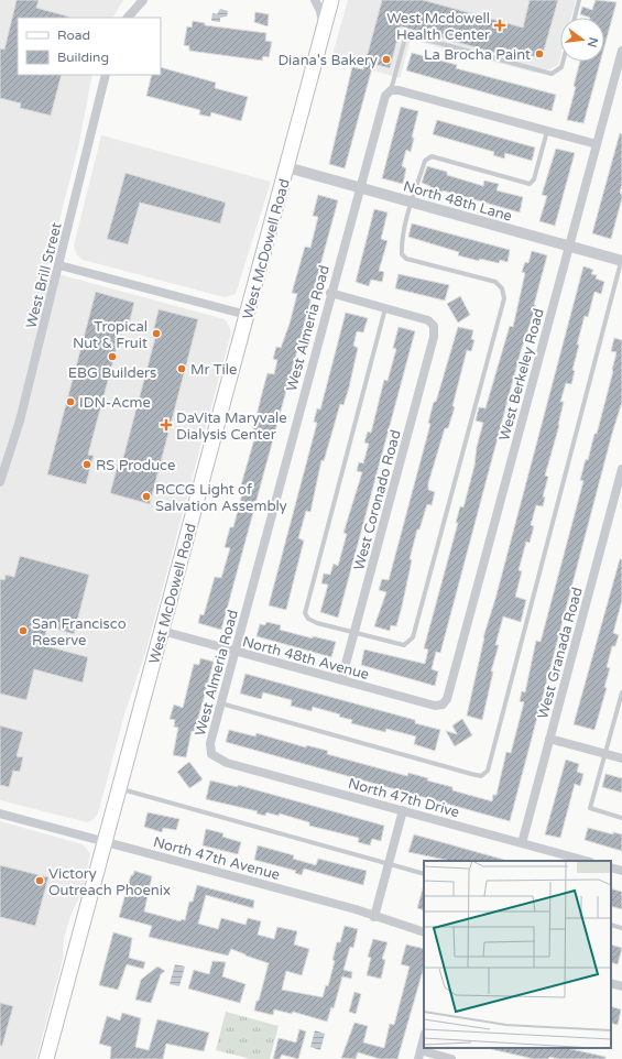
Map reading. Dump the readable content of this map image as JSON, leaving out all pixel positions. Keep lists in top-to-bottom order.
{
  "streets": {
    "main road": ["West McDowell Road"],
    "street": [
      "North 48th Lane",
      "West Brill Street",
      "West Almeria Road",
      "West Berkeley Road",
      "West Coronado Road",
      "West Granada Road",
      "North 48th Avenue",
      "North 47th Drive",
      "North 47th Avenue"
    ]
  },
  "crossings": [
    ["North 48th Lane", "West McDowell Road"],
    ["North 48th Lane", "West Almeria Road"],
    ["North 48th Lane", "West Berkeley Road"],
    ["West McDowell Road", "North 48th Avenue"],
    ["West McDowell Road", "North 47th Avenue"],
    ["West Almeria Road", "North 48th Avenue"],
    ["West Almeria Road", "North 47th Drive"],
    ["West Berkeley Road", "North 48th Avenue"],
    ["West Coronado Road", "North 48th Avenue"],
    ["West Granada Road", "North 47th Drive"]
  ],
  "places": {
    "health": ["West Mcdowell Health Center", "DaVita Maryvale Dialysis Center"],
    "other": [
      "La Brocha Paint",
      "Diana's Bakery",
      "Tropical Nut & Fruit",
      "EBG Builders",
      "Mr Tile",
      "IDN-Acme",
      "RS Produce",
      "RCCG Light of Salvation Assembly",
      "San Francisco Reserve",
      "Victory Outreach Phoenix"
    ]
  },
  "legend": ["Road", "Building"],
  "north": "right"
}
